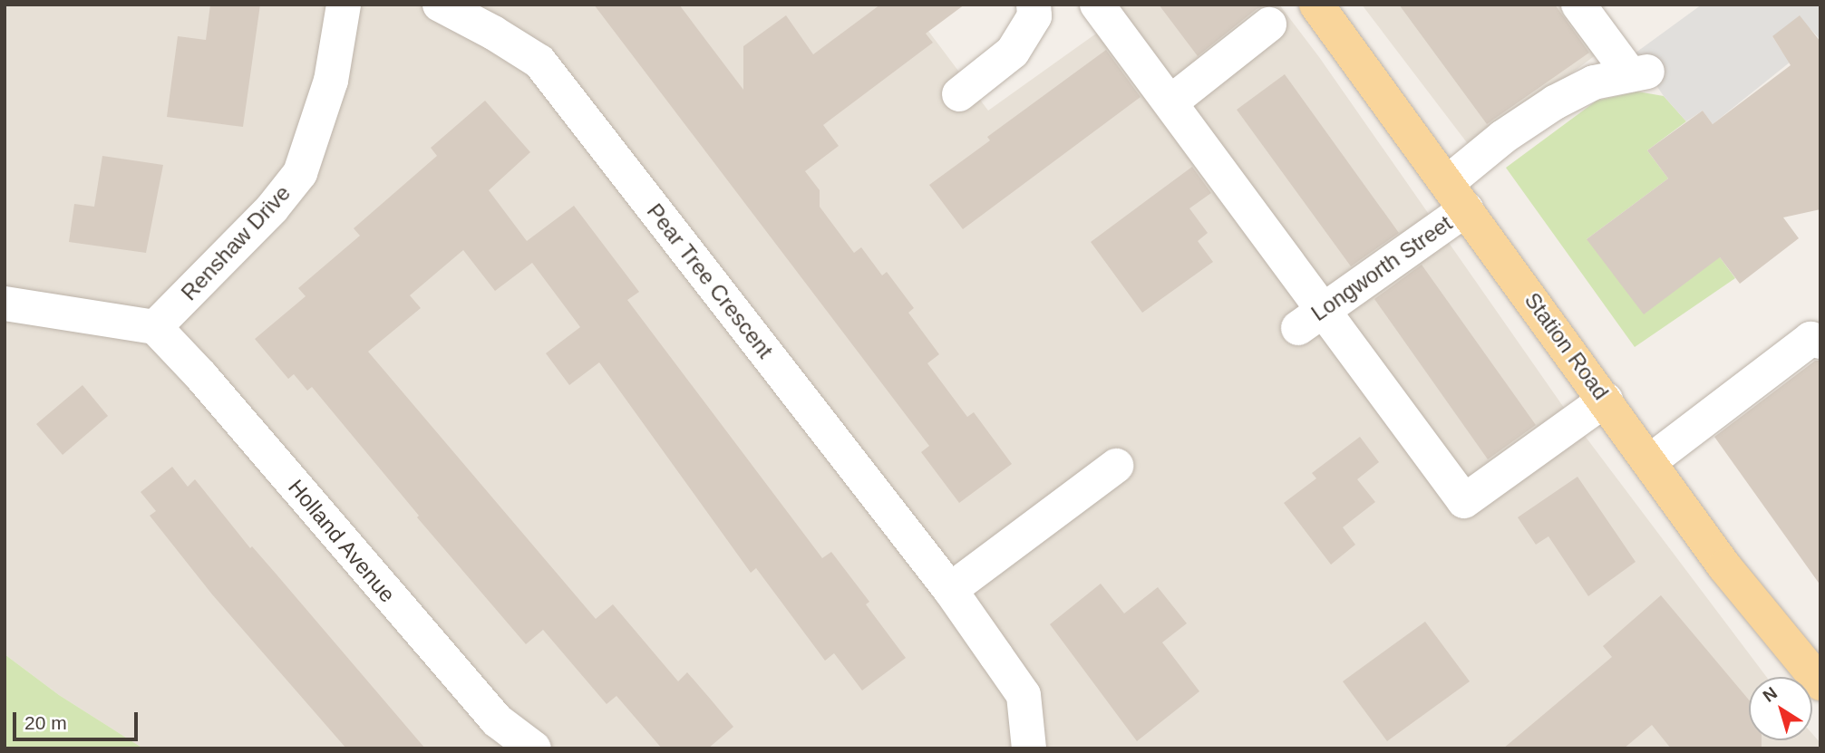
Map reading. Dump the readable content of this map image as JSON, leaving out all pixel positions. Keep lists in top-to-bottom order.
{
  "streets": {
    "main road": ["Station Road"],
    "street": [
      "Renshaw Drive",
      "Longworth Street",
      "Pear Tree Crescent",
      "Holland Avenue"
    ]
  },
  "crossings": [
    ["Renshaw Drive", "Holland Avenue"],
    ["Longworth Street", "Station Road"]
  ],
  "scale_bar": "20 m",
  "north": "top left"
}
